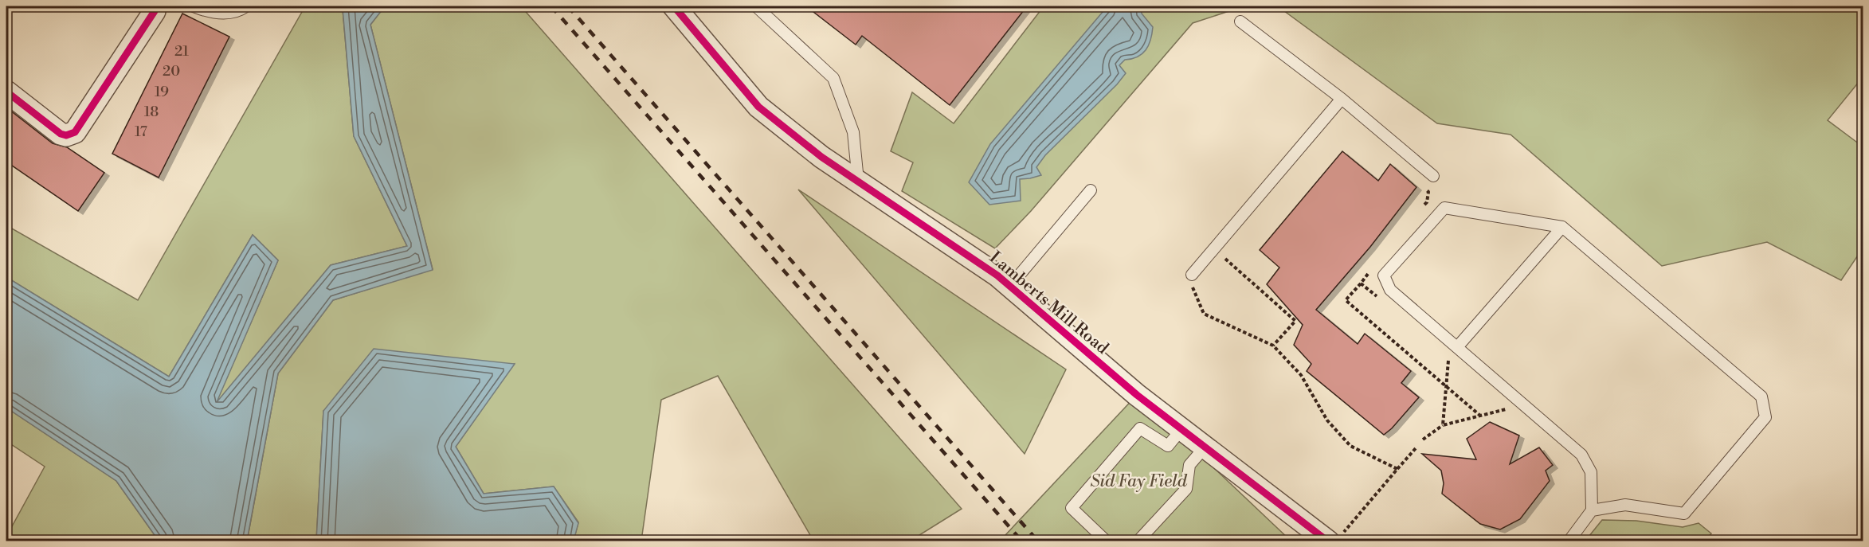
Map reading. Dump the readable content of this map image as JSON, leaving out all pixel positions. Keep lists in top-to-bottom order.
{
  "streets": {
    "street": ["Lamberts Mill Road"]
  },
  "parks": ["Sid Fay Field"],
  "house_numbers": [
    "21",
    "20",
    "19",
    "18",
    "17"
  ]
}
